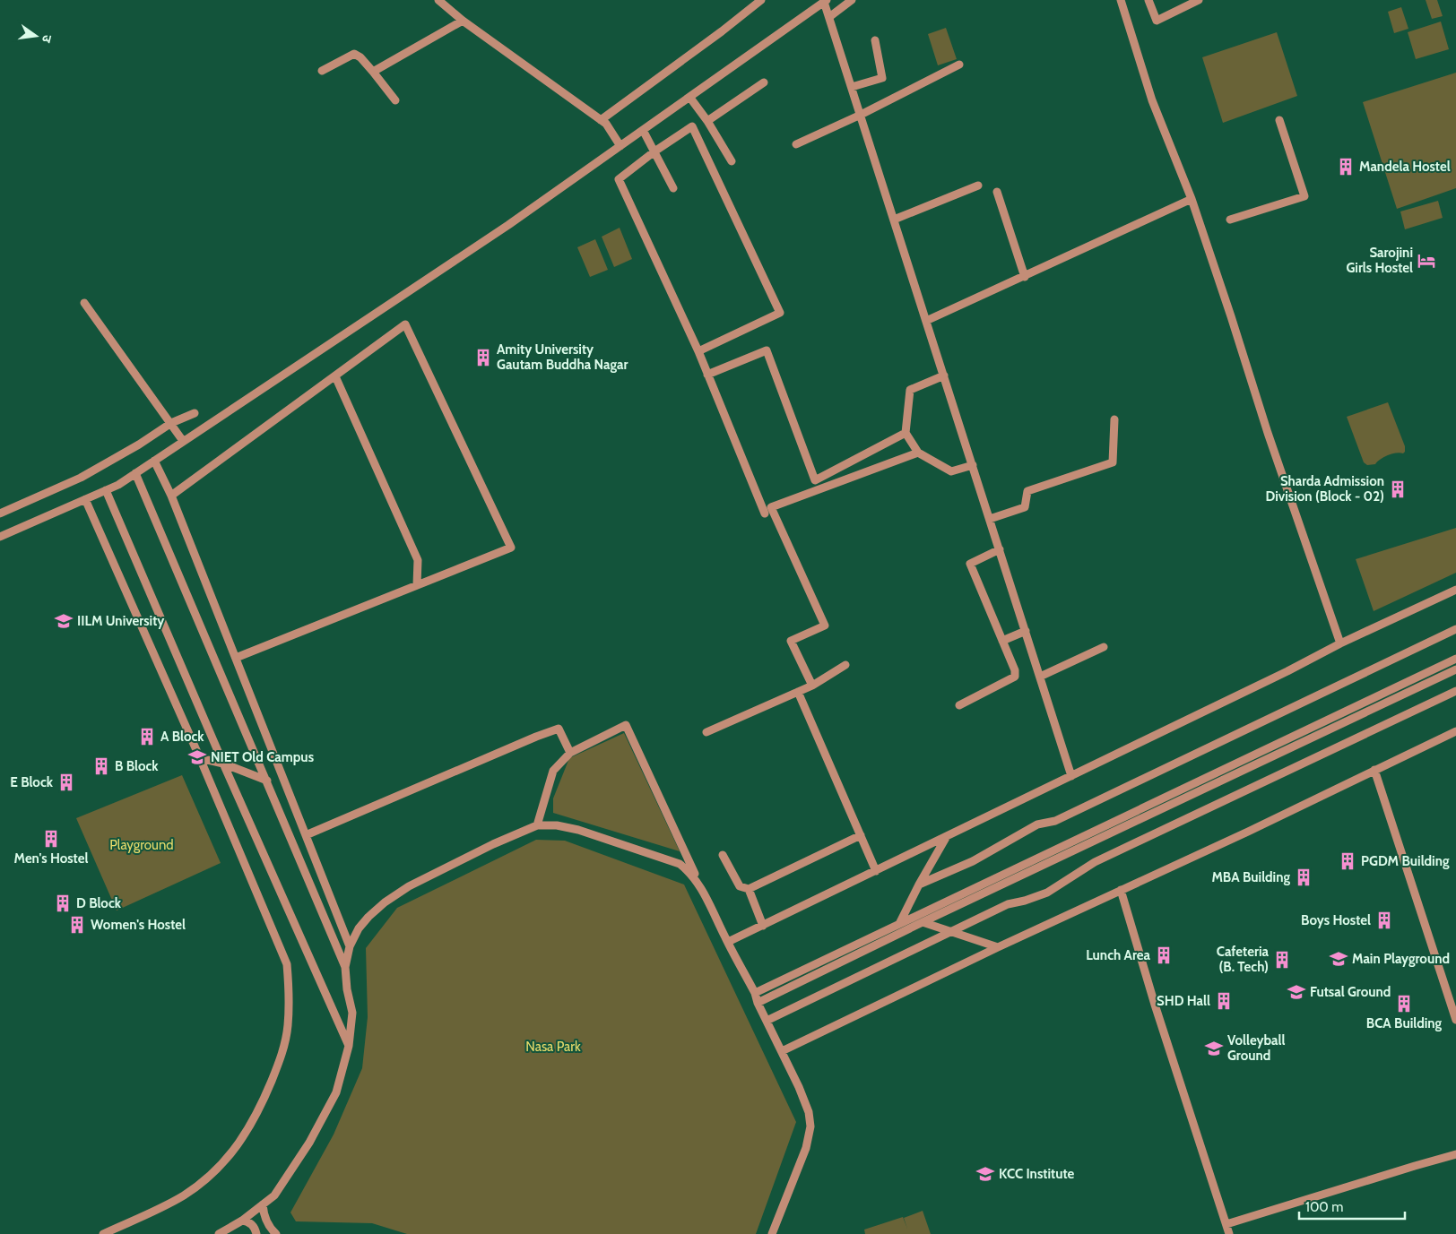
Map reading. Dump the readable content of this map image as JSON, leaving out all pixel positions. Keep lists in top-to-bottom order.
{
  "parks": ["Playground", "Nasa Park"],
  "places": {
    "building": [
      "Mandela Hostel",
      "Amity University Gautam Buddha Nagar",
      "Sharda Admission Division (Block - 02)",
      "A Block",
      "B Block",
      "E Block",
      "Men's Hostel",
      "PGDM Building",
      "MBA Building",
      "D Block",
      "Boys Hostel",
      "Women's Hostel",
      "Lunch Area",
      "Cafeteria (B. Tech)",
      "SHD Hall",
      "BCA Building"
    ],
    "hotel": ["Sarojini Girls Hostel"],
    "school or university": [
      "IILM University",
      "NIET Old Campus",
      "Main Playground",
      "Futsal Ground",
      "Volleyball Ground",
      "KCC Institute"
    ]
  },
  "scale_bar": "100 m",
  "north": "right"
}
